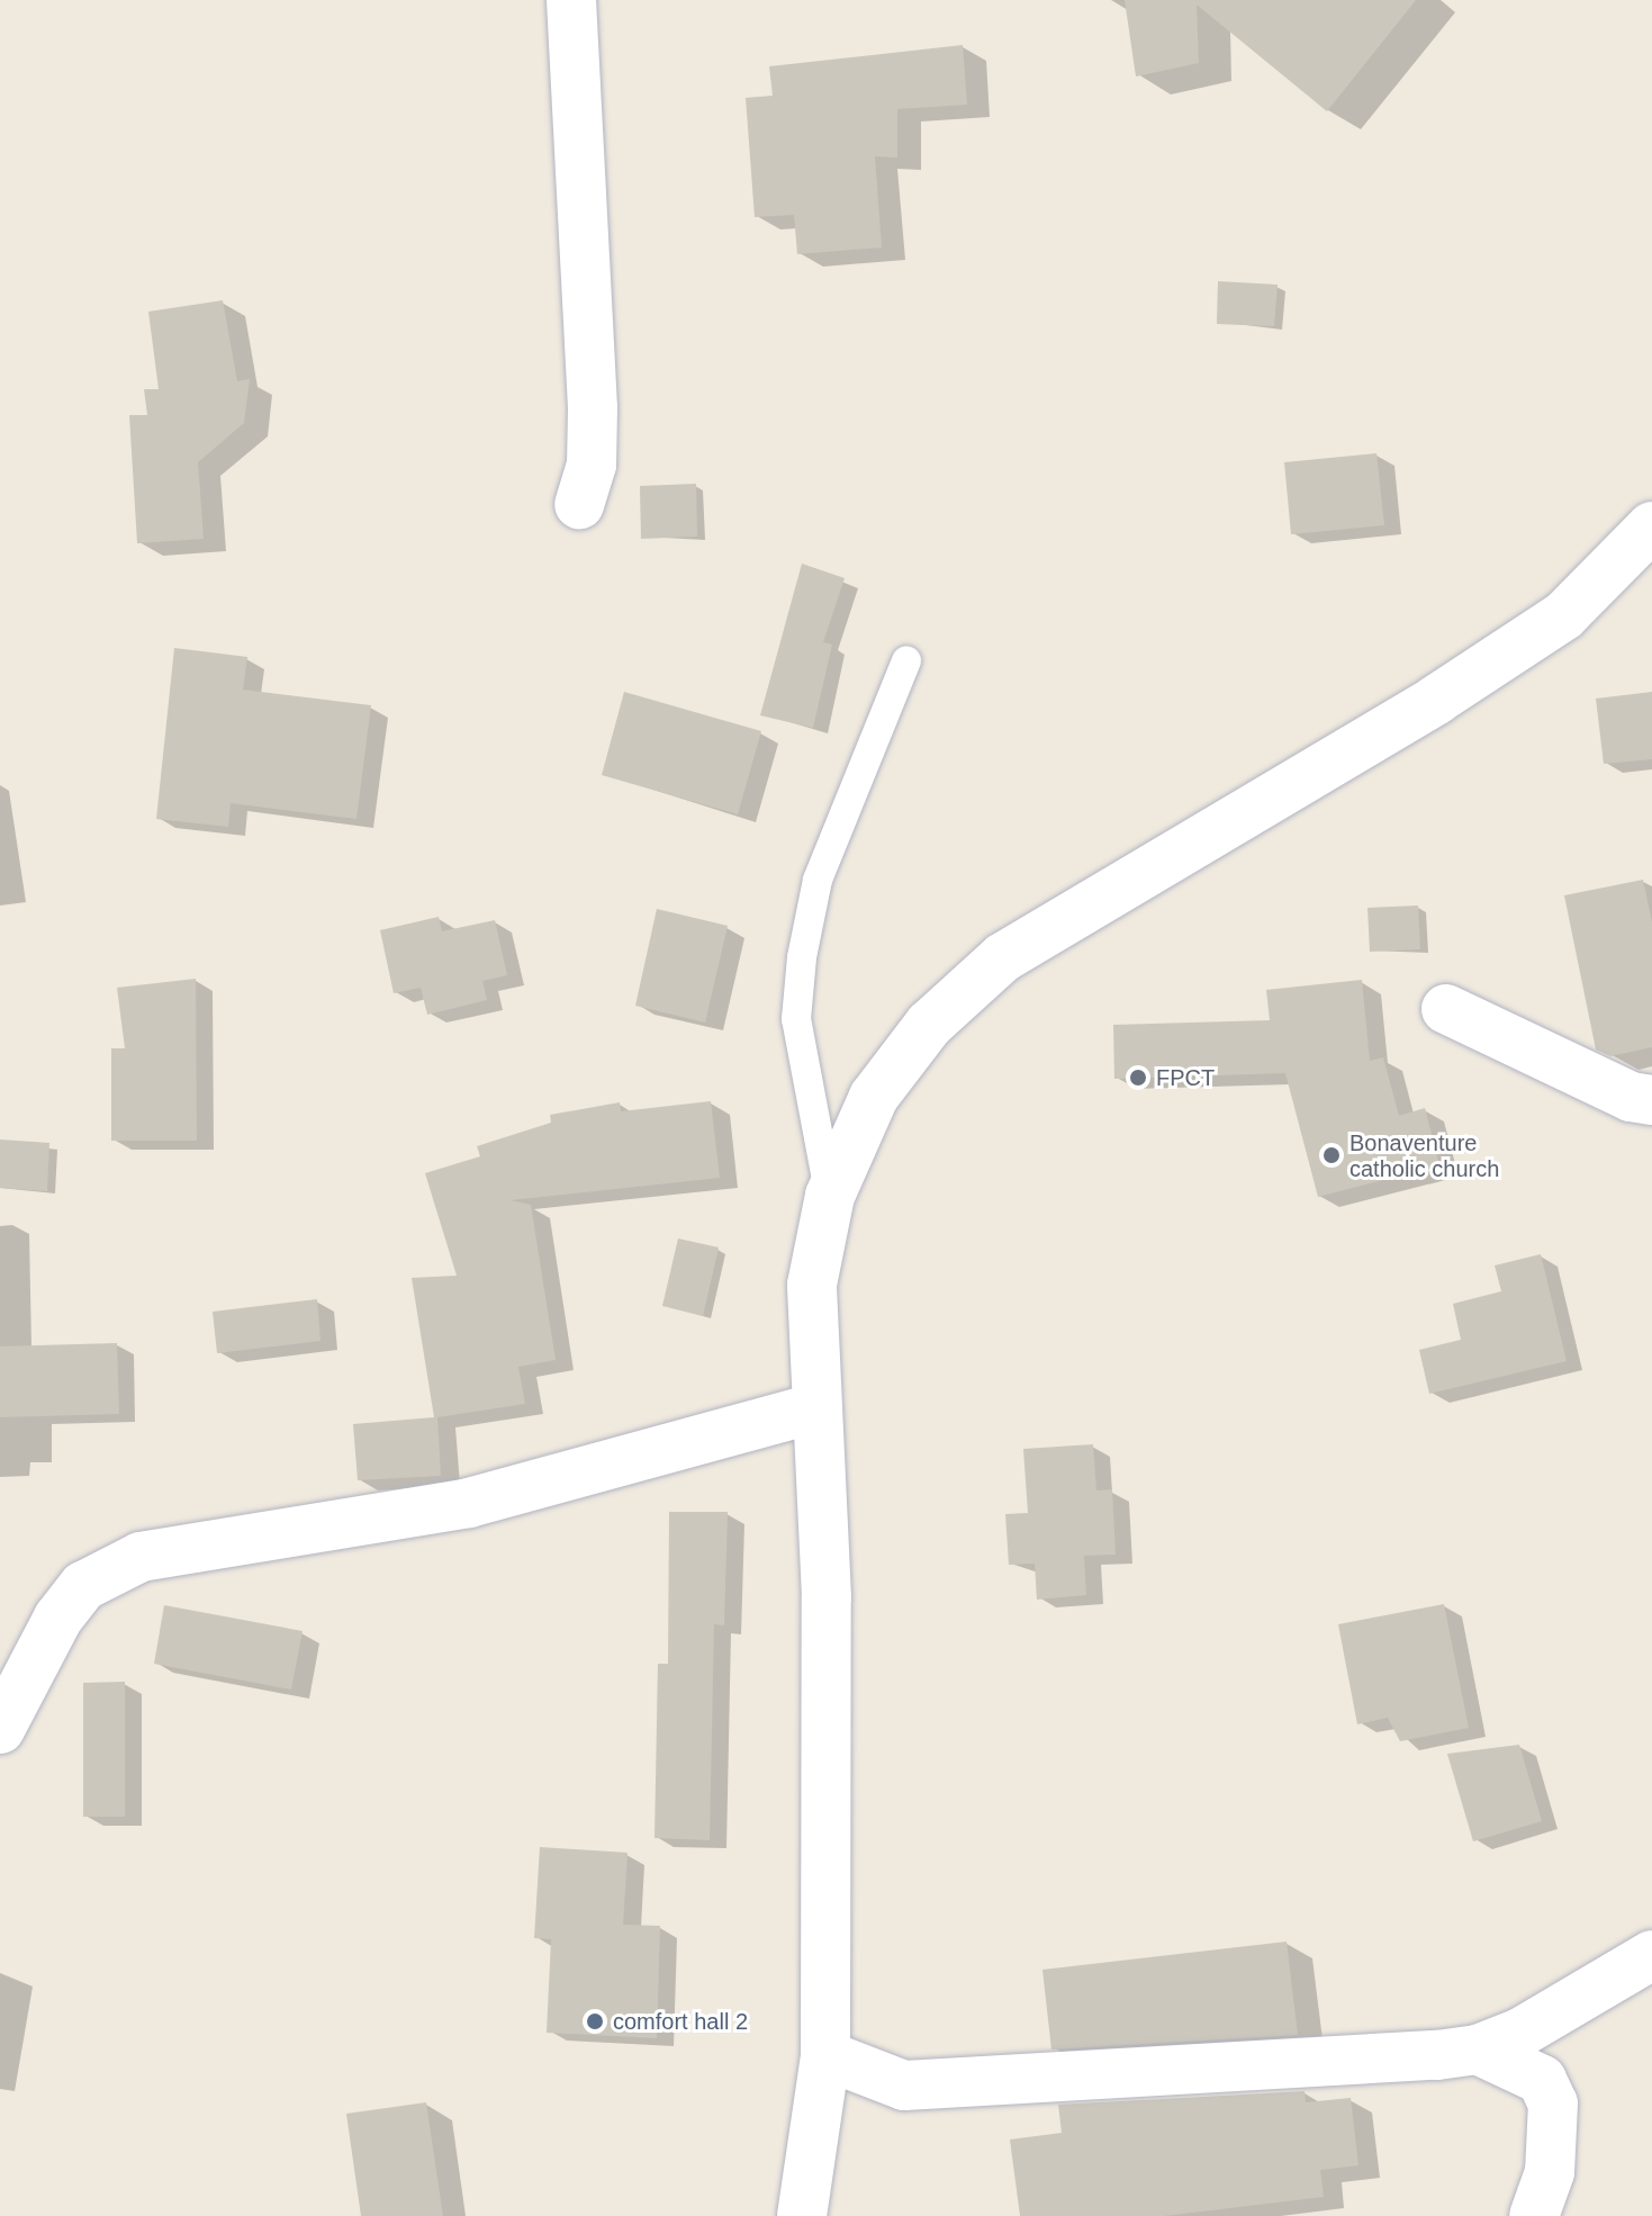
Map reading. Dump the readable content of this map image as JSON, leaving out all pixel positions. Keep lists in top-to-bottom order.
{
  "places": ["FPCT", "Bonaventure catholic church", "comfort hall 2"]
}
